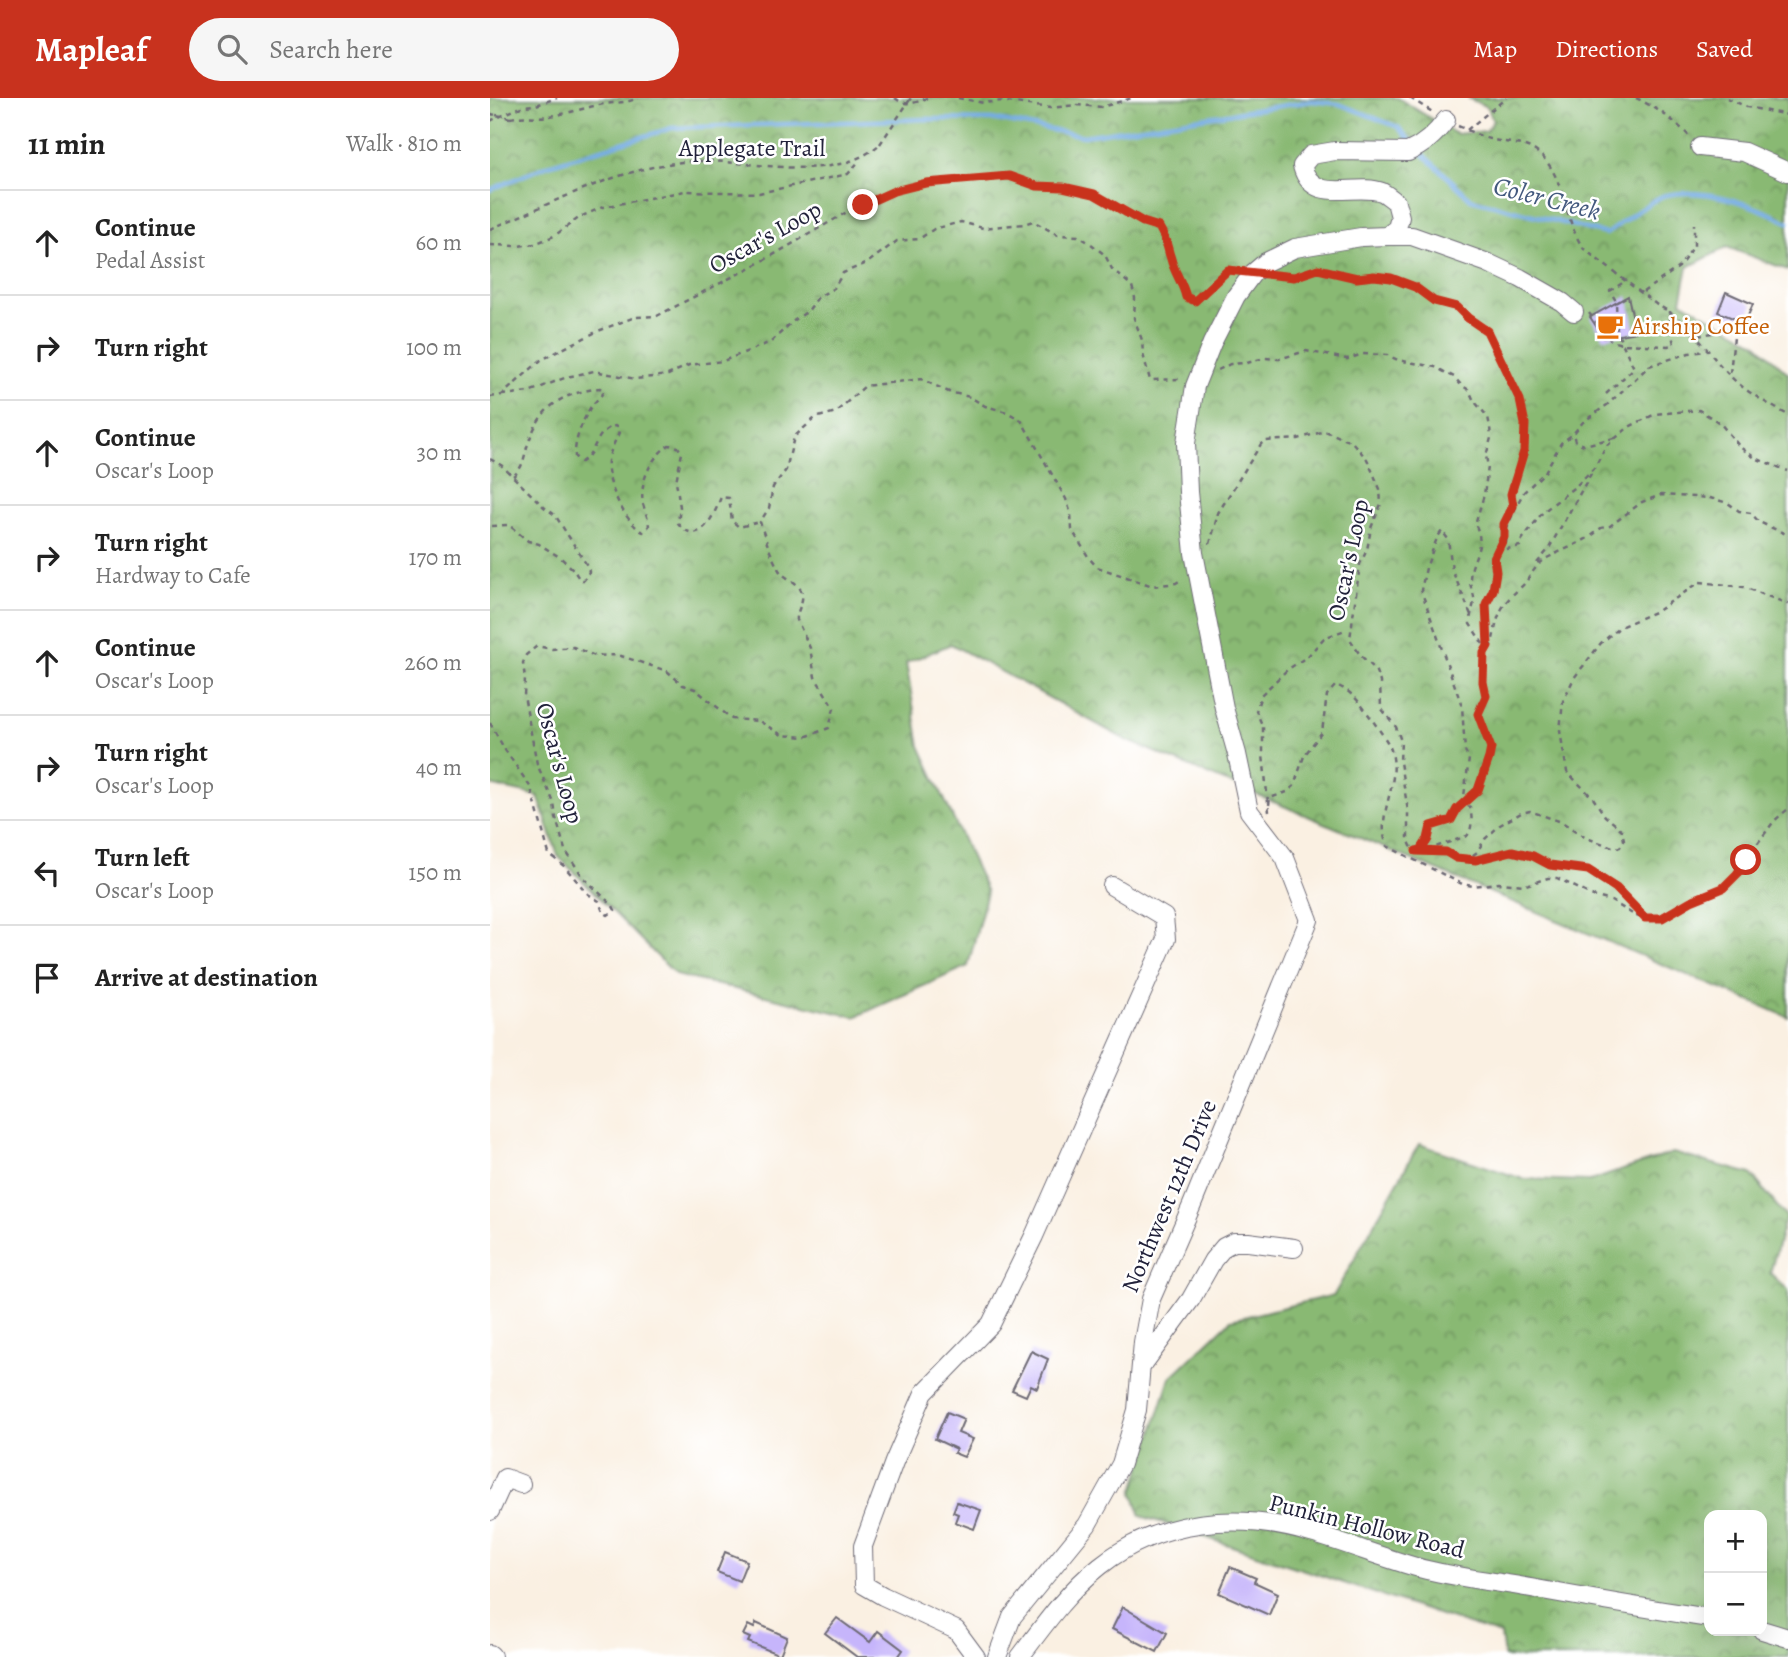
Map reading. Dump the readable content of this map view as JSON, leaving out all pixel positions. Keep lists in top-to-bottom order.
{
  "streets": {
    "street": ["Northwest 12th Drive", "Punkin Hollow Road"],
    "path": ["Applegate Trail", "Oscar's Loop"]
  },
  "crossings": [
    ["Oscar's Loop", "Northwest 12th Drive"]
  ],
  "water": ["Coler Creek"],
  "places": {
    "cafe": ["Airship Coffee"]
  },
  "page": {
    "header": "Mapleaf",
    "search": "Search here",
    "nav": ["Map", "Directions", "Saved"],
    "heading": ["11 min", "Walk · 810 m"],
    "list": [
      ["Continue", "Pedal Assist", "60 m"],
      ["Turn right", "100 m"],
      ["Continue", "Oscar's Loop", "30 m"],
      ["Turn right", "Hardway to Cafe", "170 m"],
      ["Continue", "Oscar's Loop", "260 m"],
      ["Turn right", "Oscar's Loop", "40 m"],
      ["Turn left", "Oscar's Loop", "150 m"],
      "Arrive at destination"
    ],
    "map_buttons": ["+", "−"]
  }
}
